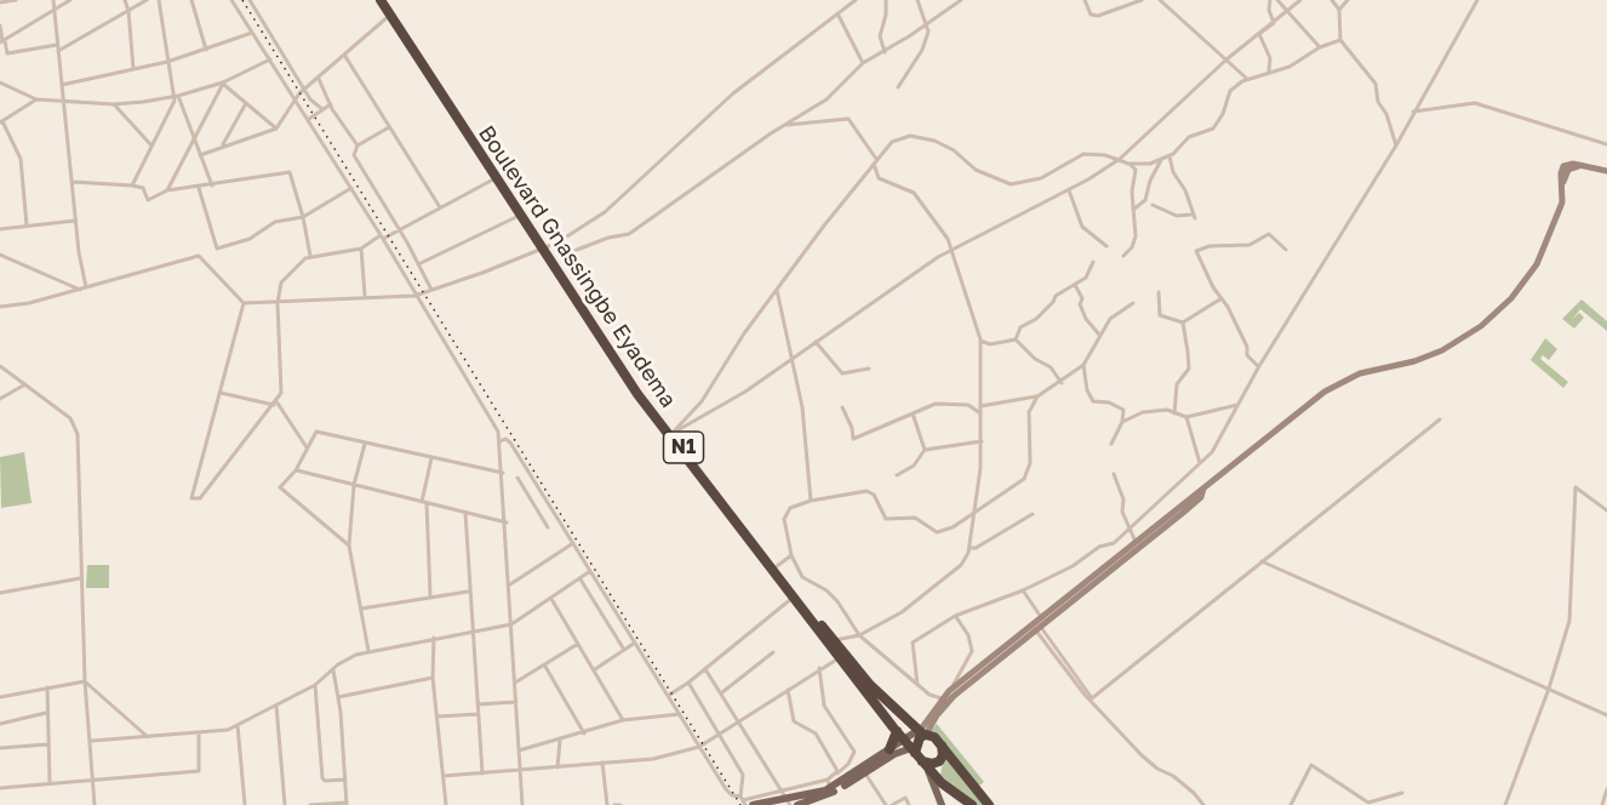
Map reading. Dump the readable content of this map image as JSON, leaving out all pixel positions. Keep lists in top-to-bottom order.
{
  "streets": {
    "highway": ["Boulevard Gnassingbe Eyadema", "N1"]
  },
  "crossings": [
    ["Boulevard Gnassingbe Eyadema", "N1"]
  ]
}
